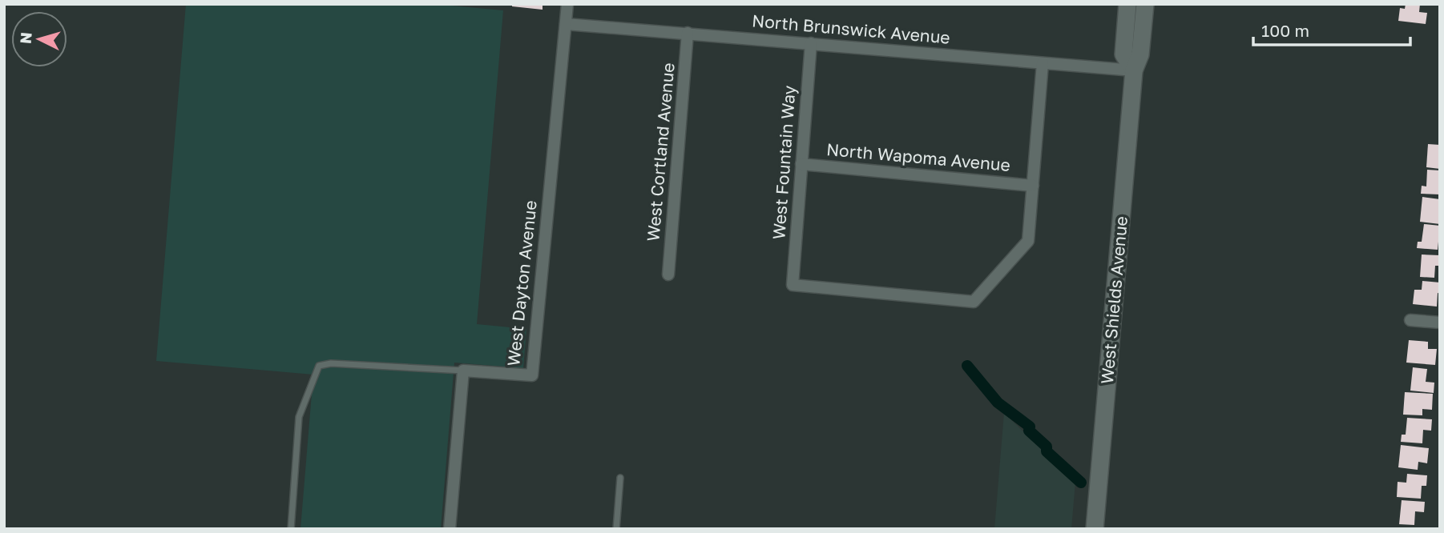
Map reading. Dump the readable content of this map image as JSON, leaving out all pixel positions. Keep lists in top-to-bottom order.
{
  "streets": {
    "street": [
      "North Brunswick Avenue",
      "West Cortland Avenue",
      "North Wapoma Avenue",
      "West Fountain Way",
      "West Dayton Avenue",
      "West Shields Avenue"
    ]
  },
  "crossings": [
    ["North Brunswick Avenue", "West Cortland Avenue"],
    ["North Brunswick Avenue", "West Fountain Way"],
    ["North Brunswick Avenue", "West Dayton Avenue"],
    ["North Brunswick Avenue", "West Shields Avenue"],
    ["North Wapoma Avenue", "West Fountain Way"]
  ],
  "scale_bar": "100 m",
  "north": "left"
}
